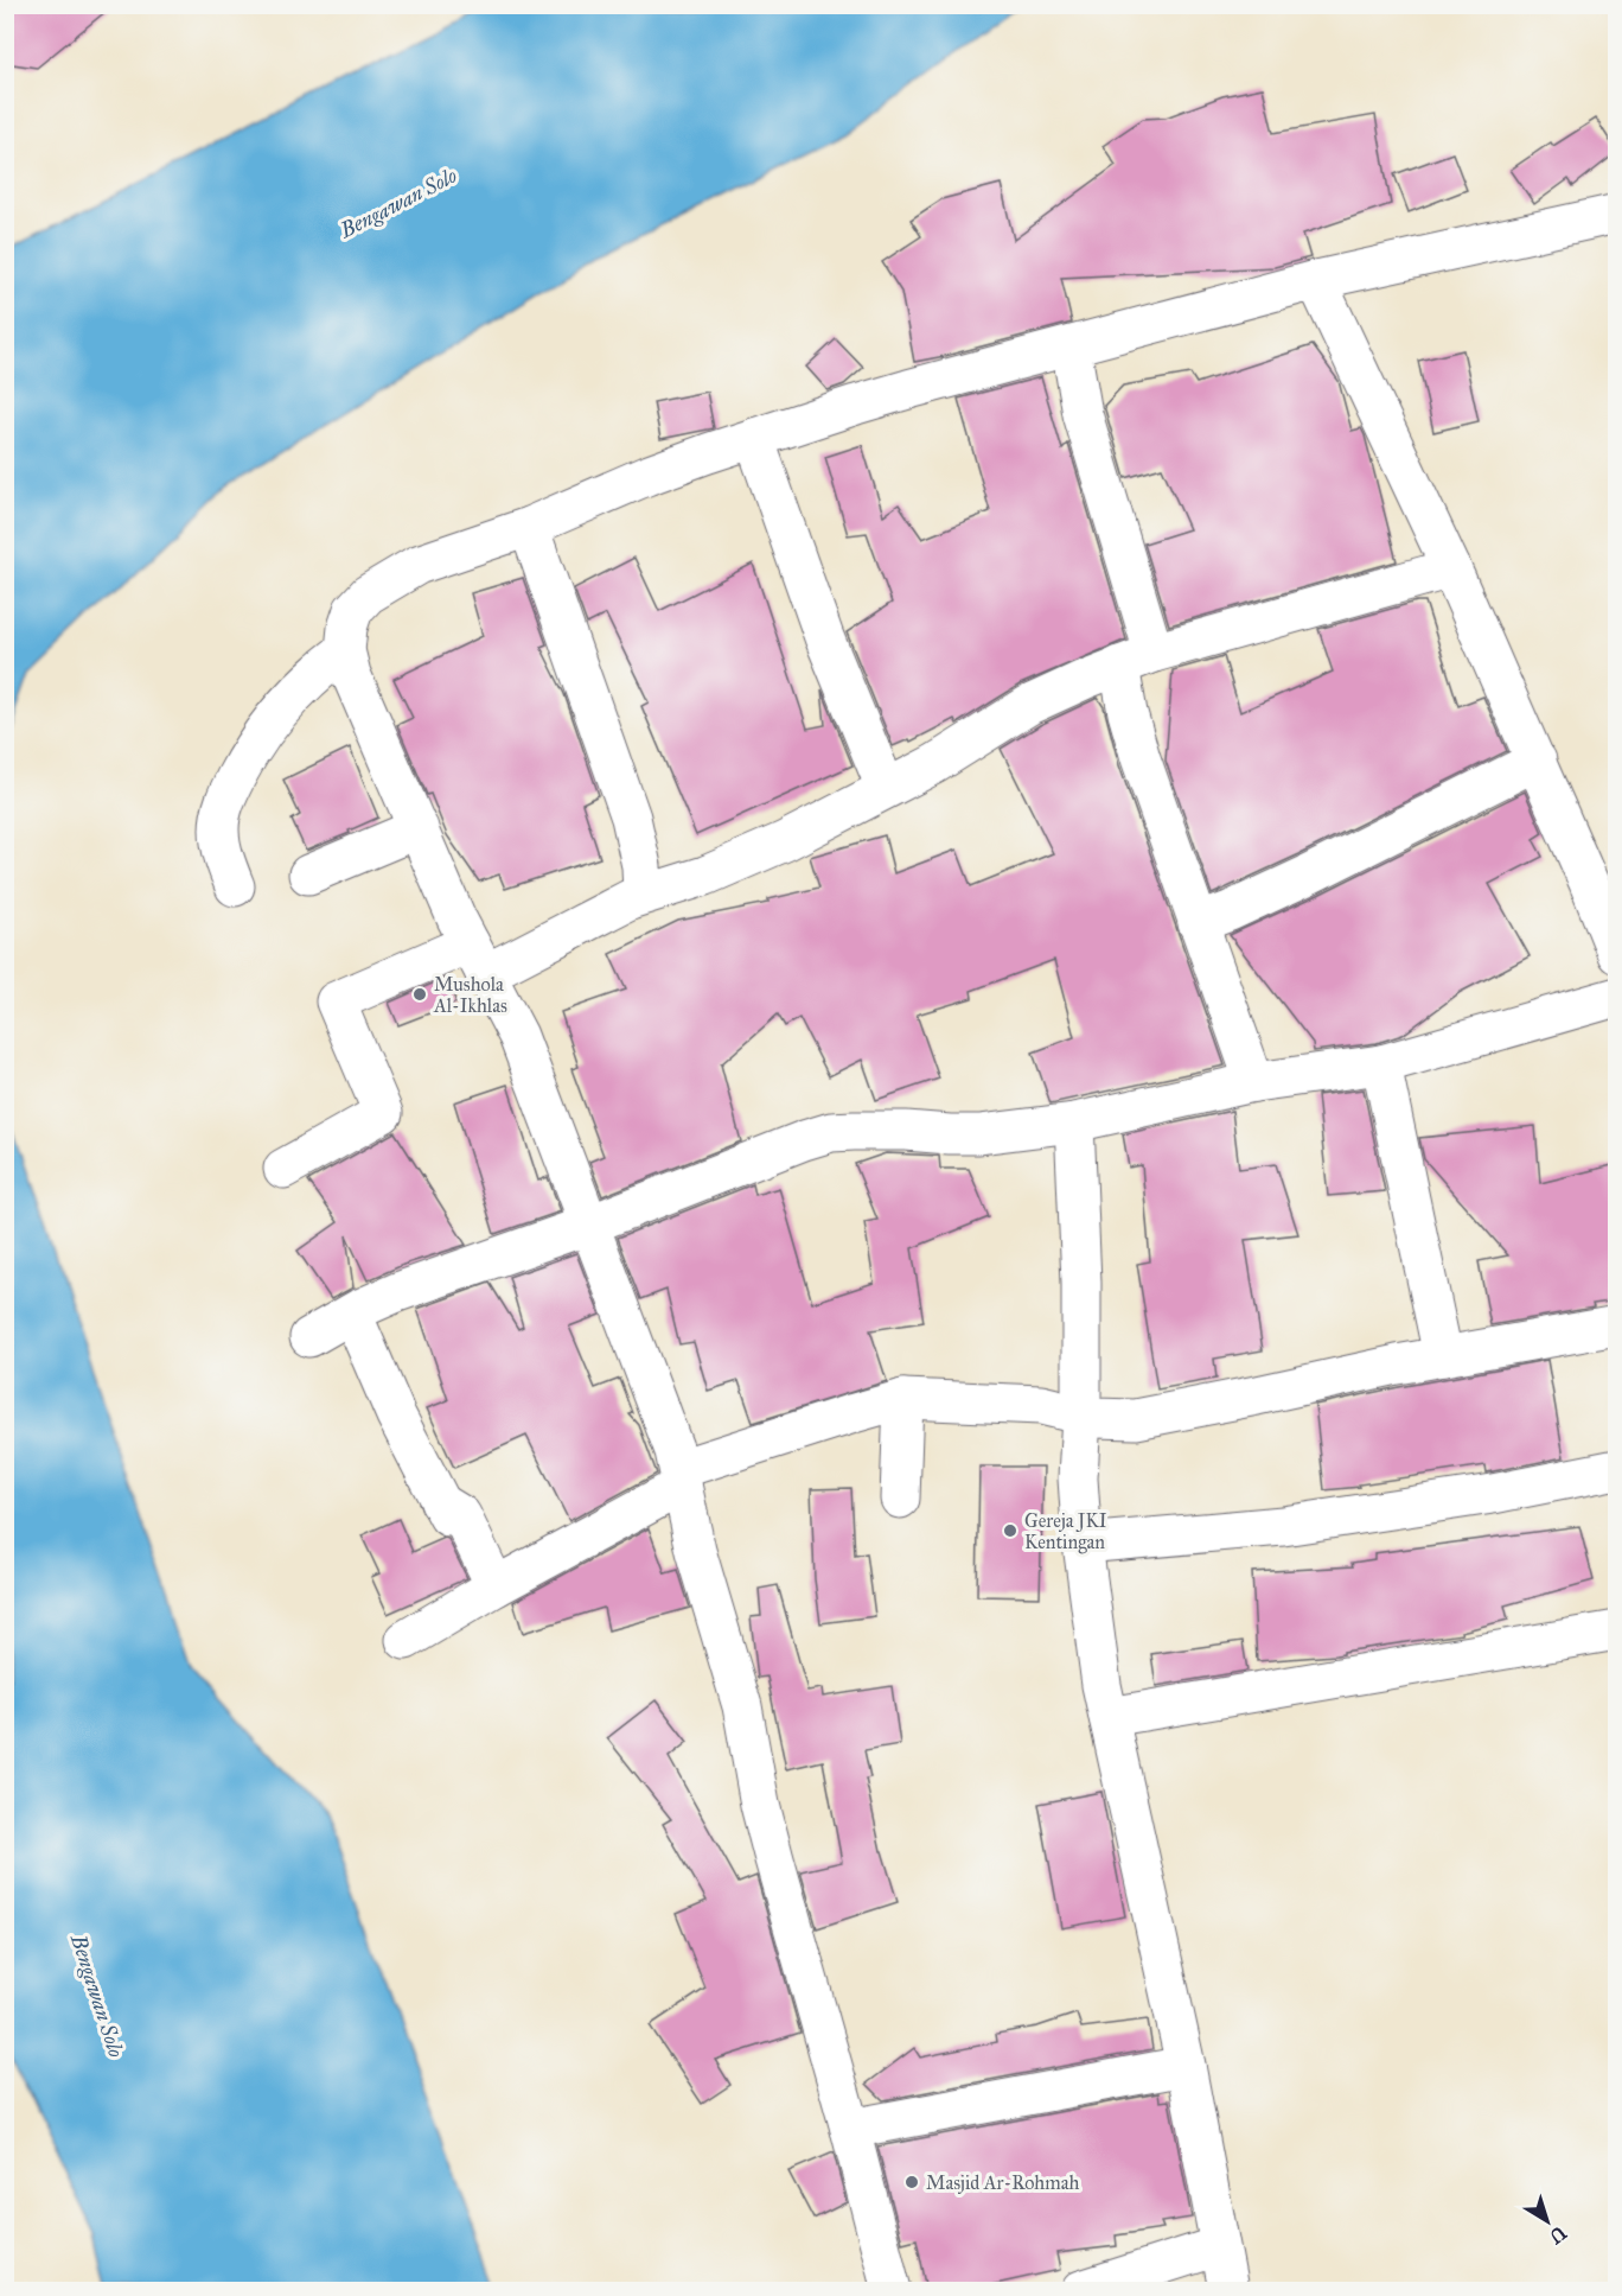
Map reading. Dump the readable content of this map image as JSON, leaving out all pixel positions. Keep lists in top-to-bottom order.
{
  "water": ["Bengawan Solo"],
  "places": ["Mushola Al-Ikhlas", "Gereja JKI Kentingan", "Masjid Ar-Rohmah"],
  "north": "bottom right"
}
